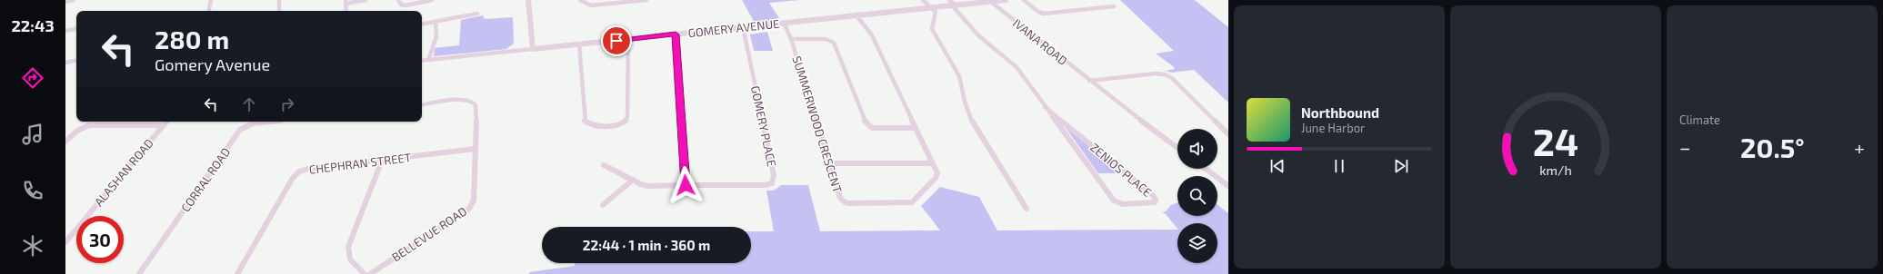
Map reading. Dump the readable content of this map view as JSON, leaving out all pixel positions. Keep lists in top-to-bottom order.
{
  "streets": {
    "street": [
      "GOMERY AVENUE",
      "IVANA ROAD",
      "SUMMERWOOD CRESCENT",
      "GOMERY PLACE",
      "CHEPHRAN STREET",
      "ZENIOS PLACE",
      "ALASHAN ROAD",
      "CORRAL ROAD",
      "BELLEVUE ROAD"
    ]
  },
  "crossings": [
    ["GOMERY AVENUE", "IVANA ROAD"],
    ["GOMERY AVENUE", "SUMMERWOOD CRESCENT"],
    ["GOMERY AVENUE", "GOMERY PLACE"],
    ["GOMERY AVENUE", "ZENIOS PLACE"],
    ["CHEPHRAN STREET", "BELLEVUE ROAD"]
  ],
  "page": {
    "tabs": "22:43",
    "tile": "Climate",
    "turn": ["280 m", "Gomery Avenue"],
    "song": ["Northbound", "June Harbor"],
    "heat": ["−", "20.5°", "+"],
    "limit": "30",
    "trip": "22:44 · 1 min · 360 m",
    "gauge": ["24", "km/h"]
  }
}
